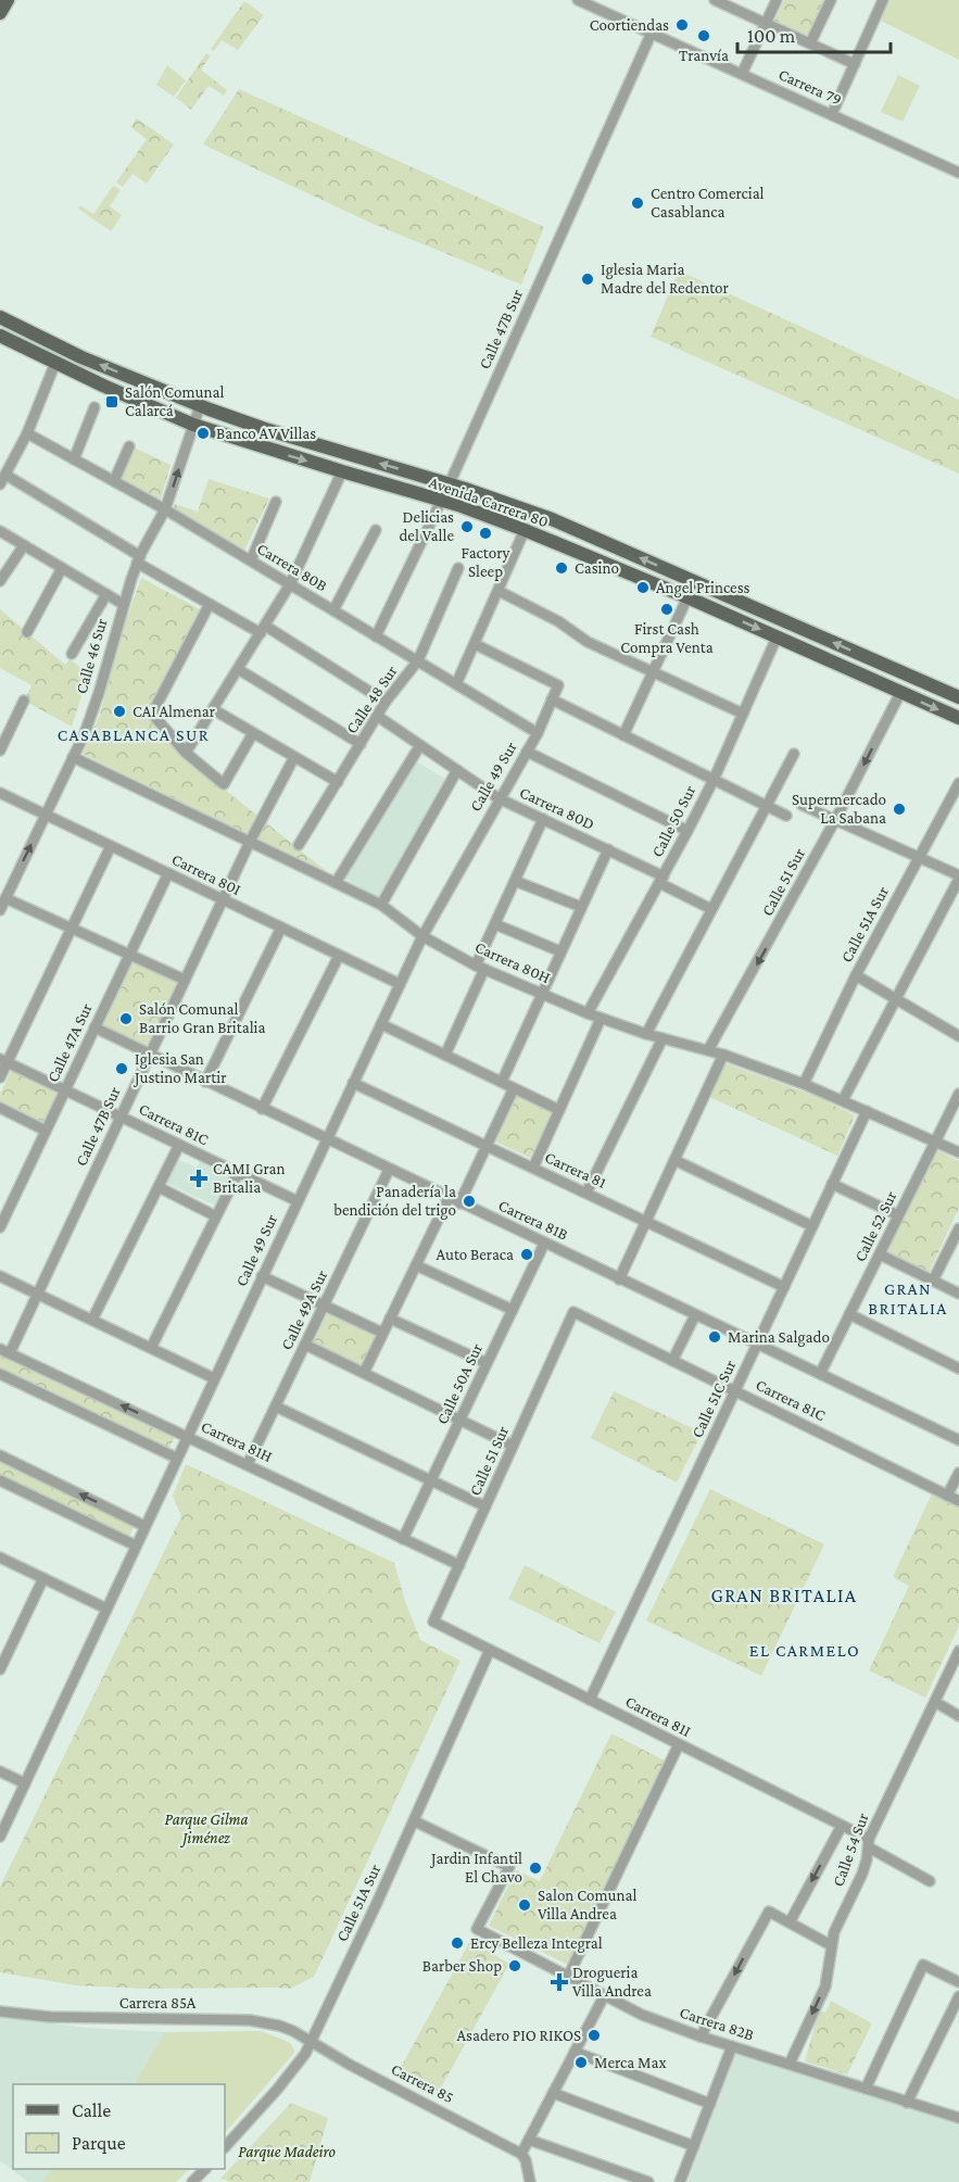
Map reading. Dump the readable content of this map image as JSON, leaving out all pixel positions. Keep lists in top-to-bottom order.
{
  "streets": {
    "main road": ["Avenida Carrera 80"],
    "street": [
      "Carrera 79",
      "Calle 47B Sur",
      "Carrera 80B",
      "Calle 46 Sur",
      "Calle 48 Sur",
      "Calle 49 Sur",
      "Carrera 80D",
      "Calle 50 Sur",
      "Carrera 80I",
      "Calle 51 Sur",
      "Calle 51A Sur",
      "Carrera 80H",
      "Calle 47A Sur",
      "Carrera 81C",
      "Carrera 81",
      "Carrera 81B",
      "Calle 52 Sur",
      "Calle 49A Sur",
      "Calle 50A Sur",
      "Calle 51C Sur",
      "Carrera 81H",
      "Carrera 81I",
      "Calle 54 Sur",
      "Carrera 85A",
      "Carrera 82B",
      "Carrera 85"
    ]
  },
  "crossings": [
    ["Carrera 79", "Calle 47B Sur"],
    ["Calle 47B Sur", "Avenida Carrera 80"],
    ["Calle 47B Sur", "Carrera 80B"],
    ["Calle 47B Sur", "Carrera 80I"],
    ["Calle 47B Sur", "Carrera 80H"],
    ["Calle 47B Sur", "Carrera 81C"],
    ["Calle 47B Sur", "Carrera 81B"],
    ["Calle 47B Sur", "Carrera 81H"],
    ["Avenida Carrera 80", "Calle 46 Sur"],
    ["Avenida Carrera 80", "Calle 50 Sur"],
    ["Avenida Carrera 80", "Calle 51 Sur"],
    ["Carrera 80B", "Calle 46 Sur"],
    ["Carrera 80B", "Calle 48 Sur"],
    ["Carrera 80B", "Calle 49 Sur"],
    ["Calle 46 Sur", "Carrera 80I"],
    ["Calle 46 Sur", "Carrera 80H"],
    ["Calle 48 Sur", "Carrera 80D"],
    ["Calle 49 Sur", "Carrera 80D"],
    ["Calle 49 Sur", "Carrera 80I"],
    ["Calle 49 Sur", "Carrera 80H"],
    ["Calle 49 Sur", "Carrera 81C"],
    ["Calle 49 Sur", "Carrera 81"],
    ["Calle 49 Sur", "Carrera 81B"],
    ["Calle 49 Sur", "Carrera 81H"],
    ["Carrera 80D", "Calle 50 Sur"],
    ["Calle 50 Sur", "Carrera 80H"],
    ["Carrera 80I", "Calle 47A Sur"],
    ["Calle 51 Sur", "Carrera 80H"],
    ["Calle 51 Sur", "Carrera 81C"],
    ["Calle 51 Sur", "Carrera 81H"],
    ["Calle 51 Sur", "Carrera 81I"],
    ["Calle 51A Sur", "Carrera 80H"],
    ["Calle 51A Sur", "Carrera 81I"],
    ["Calle 51A Sur", "Carrera 85A"],
    ["Calle 51A Sur", "Carrera 82B"],
    ["Calle 51A Sur", "Carrera 85"],
    ["Carrera 80H", "Calle 52 Sur"],
    ["Carrera 80H", "Calle 51C Sur"],
    ["Calle 47A Sur", "Carrera 81C"],
    ["Calle 47A Sur", "Carrera 81B"],
    ["Carrera 81C", "Calle 51C Sur"],
    ["Carrera 81", "Calle 51C Sur"],
    ["Carrera 81B", "Calle 52 Sur"],
    ["Carrera 81B", "Calle 49A Sur"],
    ["Carrera 81B", "Calle 50A Sur"],
    ["Carrera 81B", "Calle 51C Sur"],
    ["Calle 49A Sur", "Carrera 81H"],
    ["Calle 50A Sur", "Carrera 81H"],
    ["Calle 51C Sur", "Carrera 81I"],
    ["Carrera 81I", "Calle 54 Sur"],
    ["Calle 54 Sur", "Carrera 82B"],
    ["Carrera 85A", "Carrera 85"]
  ],
  "districts": [
    "CASABLANCA SUR",
    "GRAN BRITALIA",
    "GRAN BRITALIA",
    "EL CARMELO"
  ],
  "parks": ["Parque Gilma Jiménez", "Parque Madeiro"],
  "places": {
    "other": [
      "Coortiendas",
      "Tranvía",
      "Centro Comercial Casablanca",
      "Iglesia Maria Madre del Redentor",
      "Banco AV Villas",
      "Delicias del Valle",
      "Factory Sleep",
      "Casino",
      "Angel Princess",
      "First Cash Compra Venta",
      "CAI Almenar",
      "Supermercado La Sabana",
      "Salón Comunal Barrio Gran Britalia",
      "Iglesia San Justino Martir",
      "Panadería la bendición del trigo",
      "Auto Beraca",
      "Marina Salgado",
      "Jardin Infantil El Chavo",
      "Salon Comunal Villa Andrea",
      "Ercy Belleza Integral",
      "Barber Shop",
      "Asadero PIO RIKOS",
      "Merca Max"
    ],
    "transit": ["Salón Comunal Calarcá"],
    "health": ["CAMI Gran Britalia", "Drogueria Villa Andrea"]
  },
  "legend": ["Calle", "Parque"],
  "scale_bar": "100 m"
}
